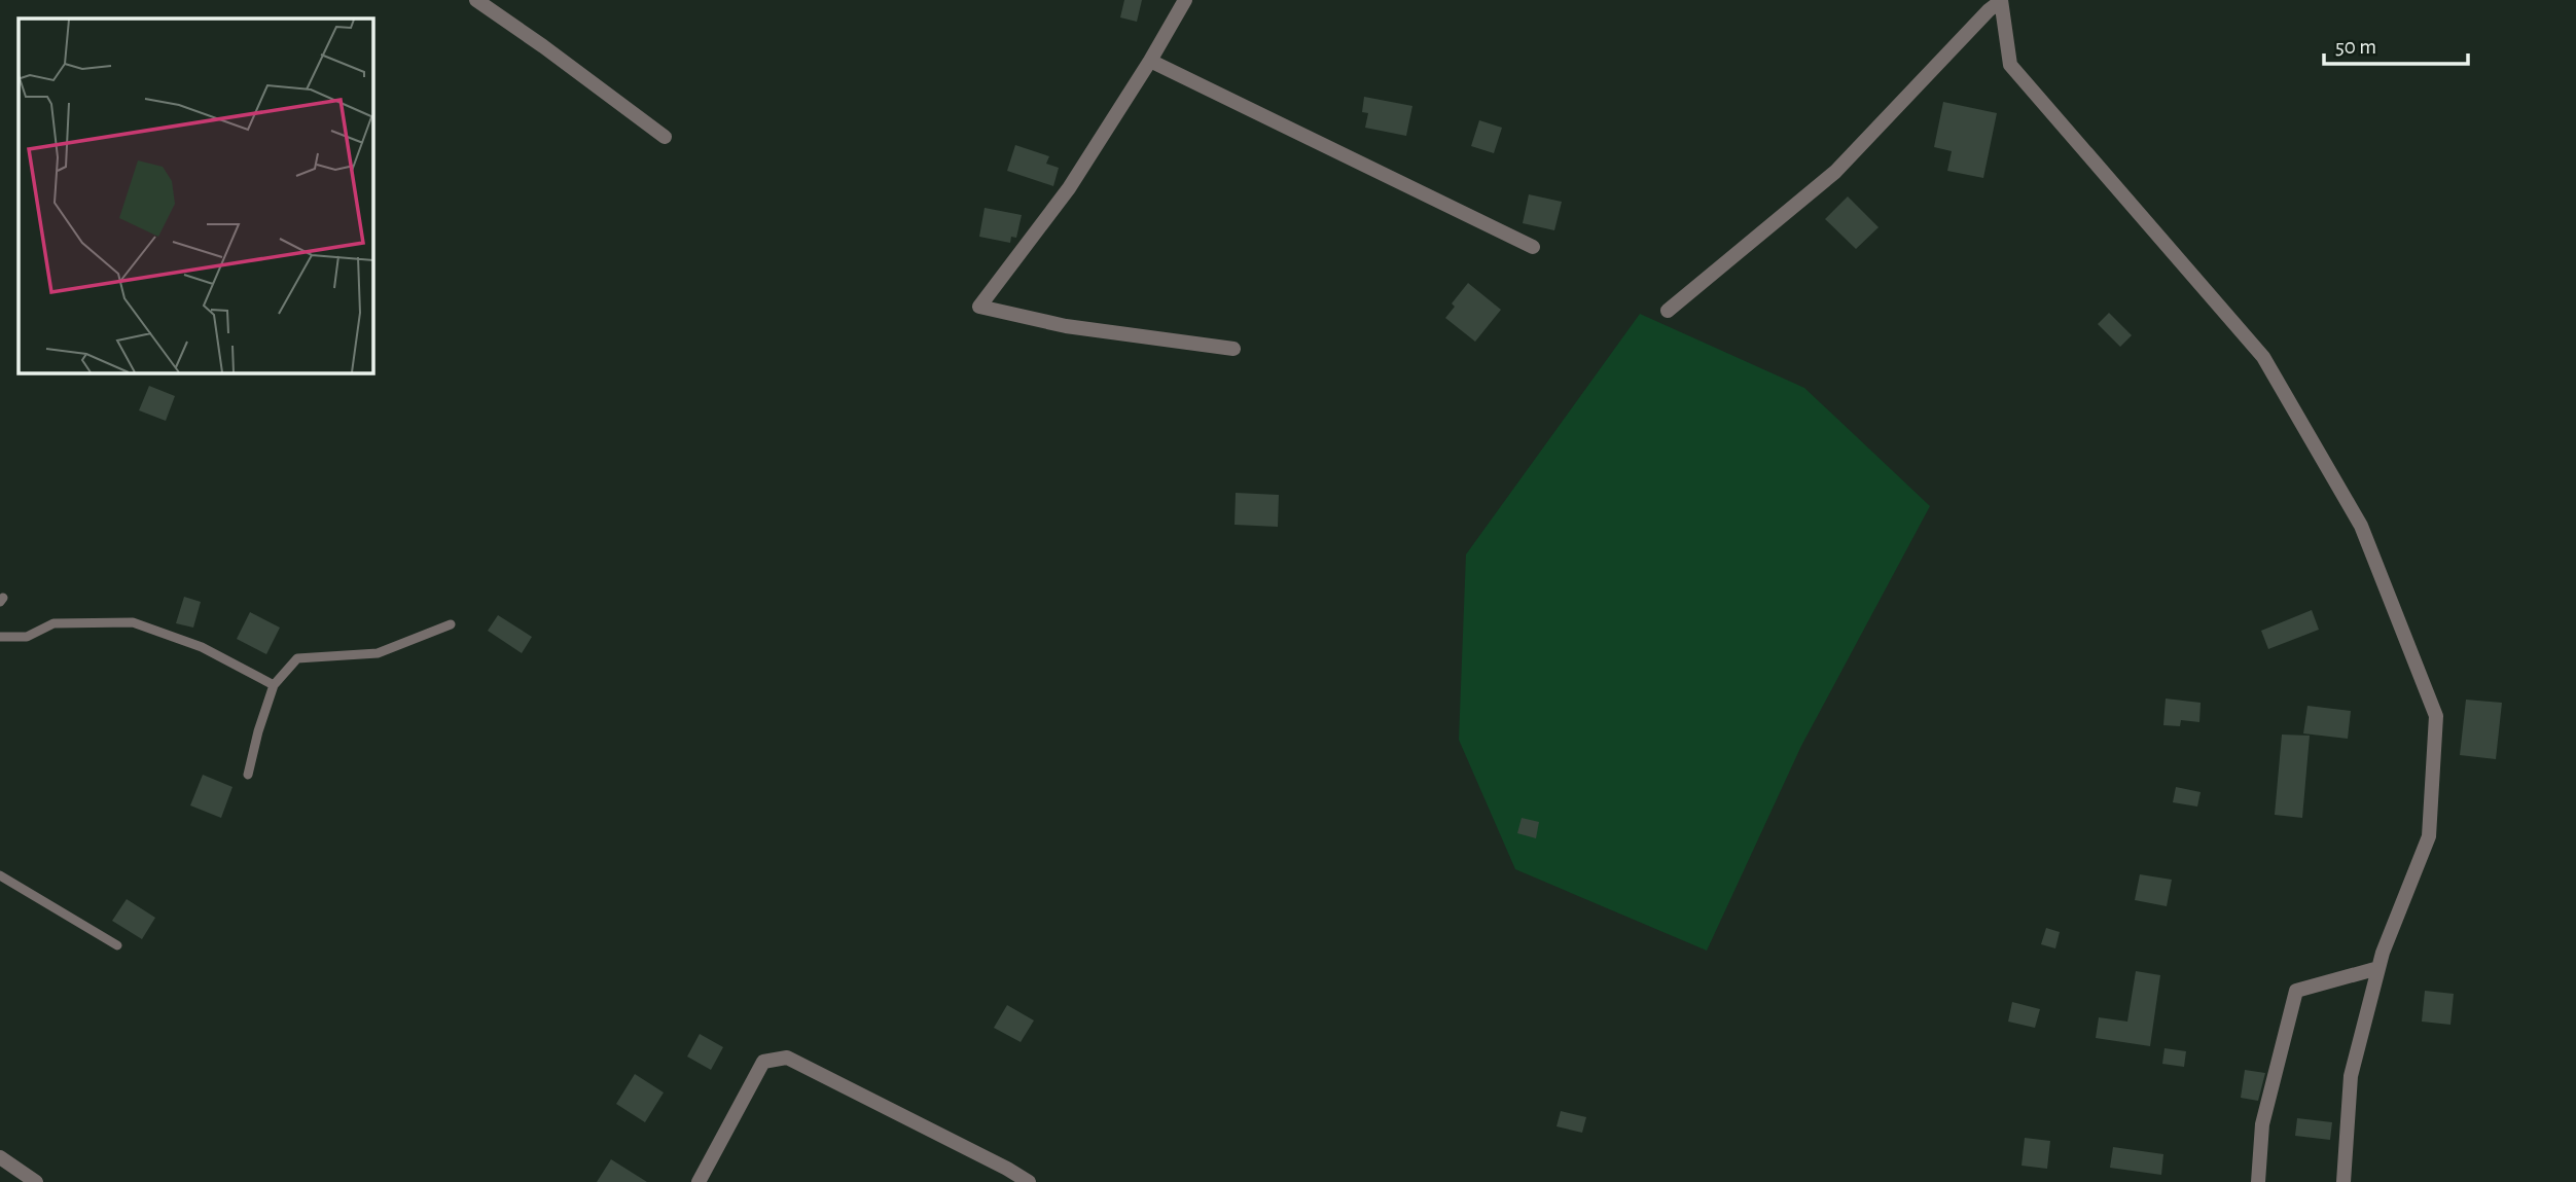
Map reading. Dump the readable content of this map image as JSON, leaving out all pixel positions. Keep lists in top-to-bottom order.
{
  "scale_bar": "50 m"
}
